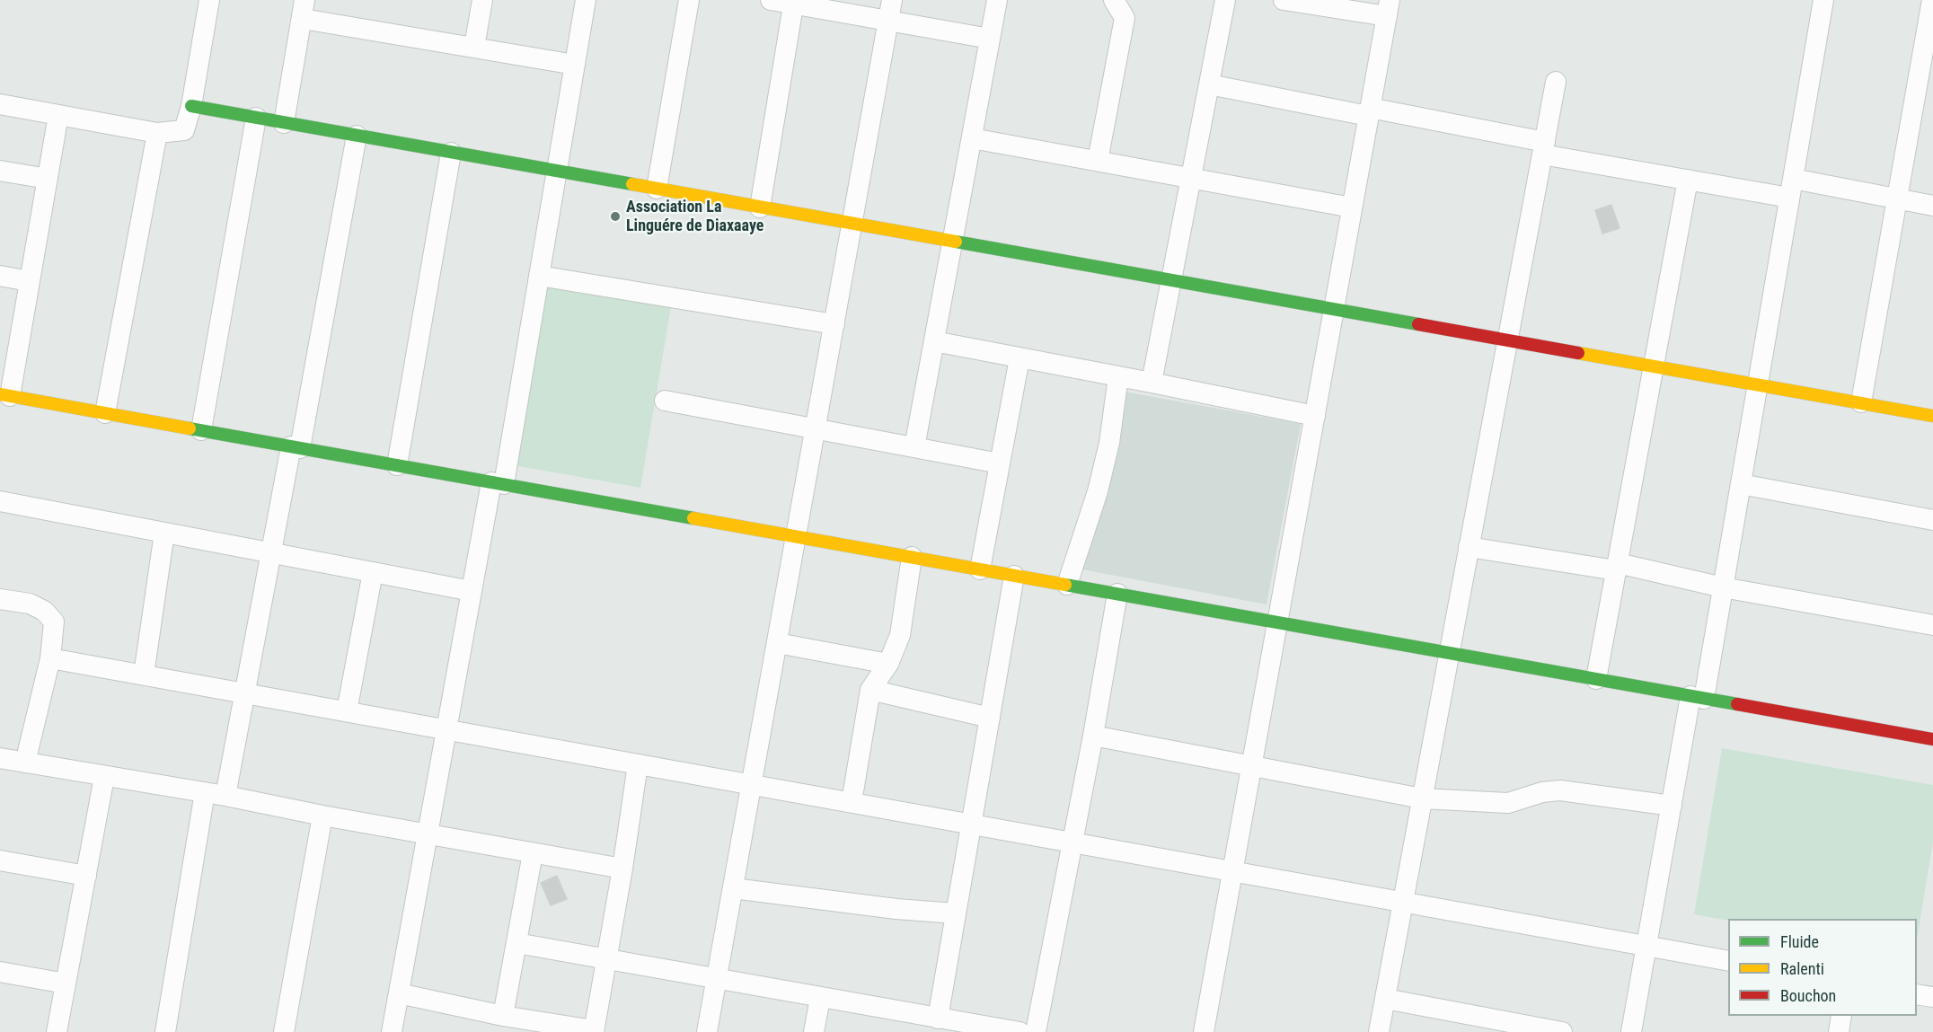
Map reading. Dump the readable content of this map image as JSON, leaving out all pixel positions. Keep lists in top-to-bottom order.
{
  "places": ["Association La Linguére de Diaxaaye"],
  "legend": ["Fluide", "Ralenti", "Bouchon"]
}
